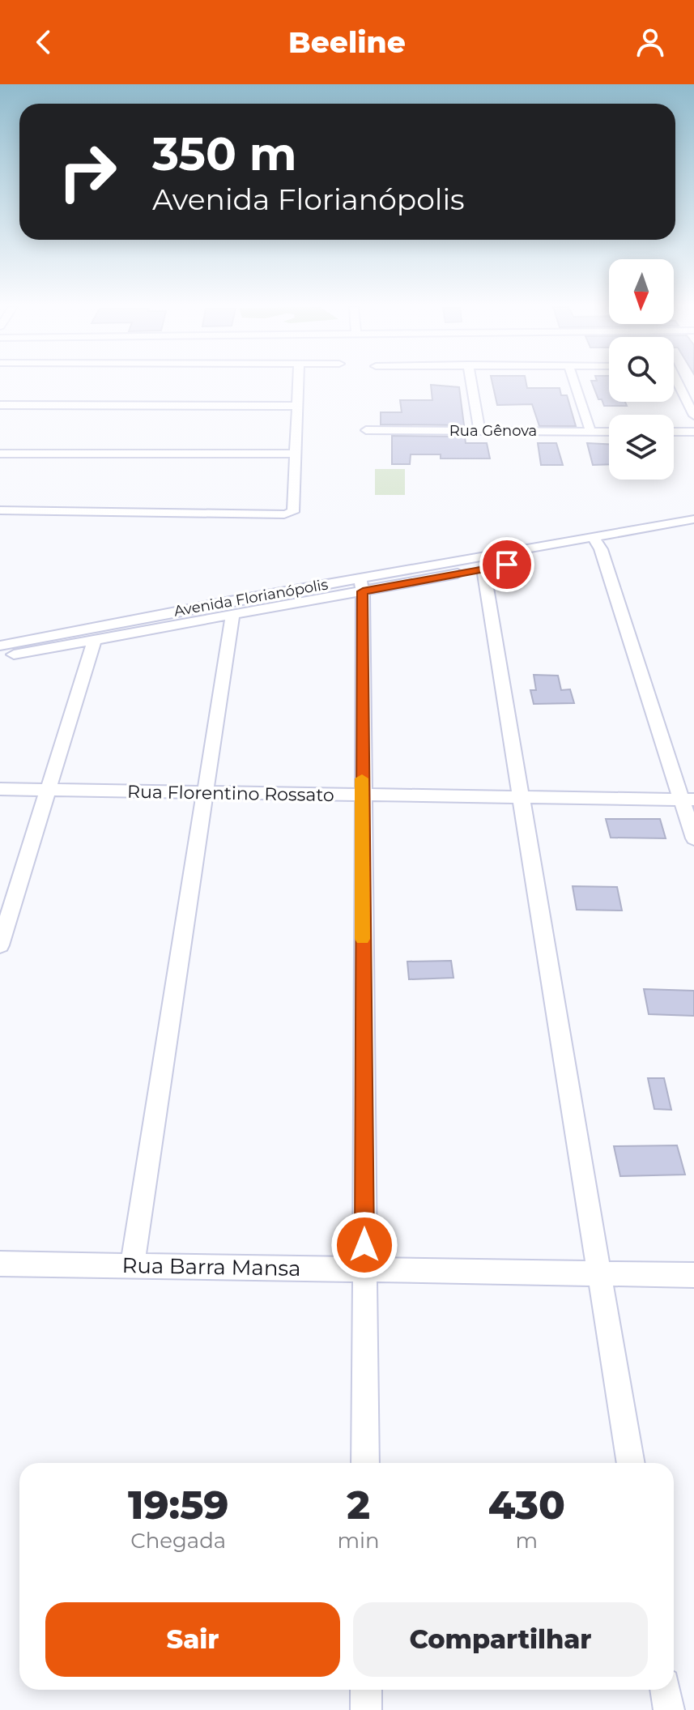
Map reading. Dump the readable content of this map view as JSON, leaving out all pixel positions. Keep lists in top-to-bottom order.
{
  "streets": {
    "street": [
      "Rua Gênova",
      "Avenida Florianópolis",
      "Rua Florentino Rossato",
      "Rua Barra Mansa"
    ]
  },
  "north": "bottom",
  "page": {
    "header": "Beeline",
    "turn": ["350 m", "Avenida Florianópolis"],
    "eta": [
      "19:59",
      "Chegada",
      "2",
      "min",
      "430",
      "m"
    ],
    "buttons": ["Sair", "Compartilhar"]
  }
}
